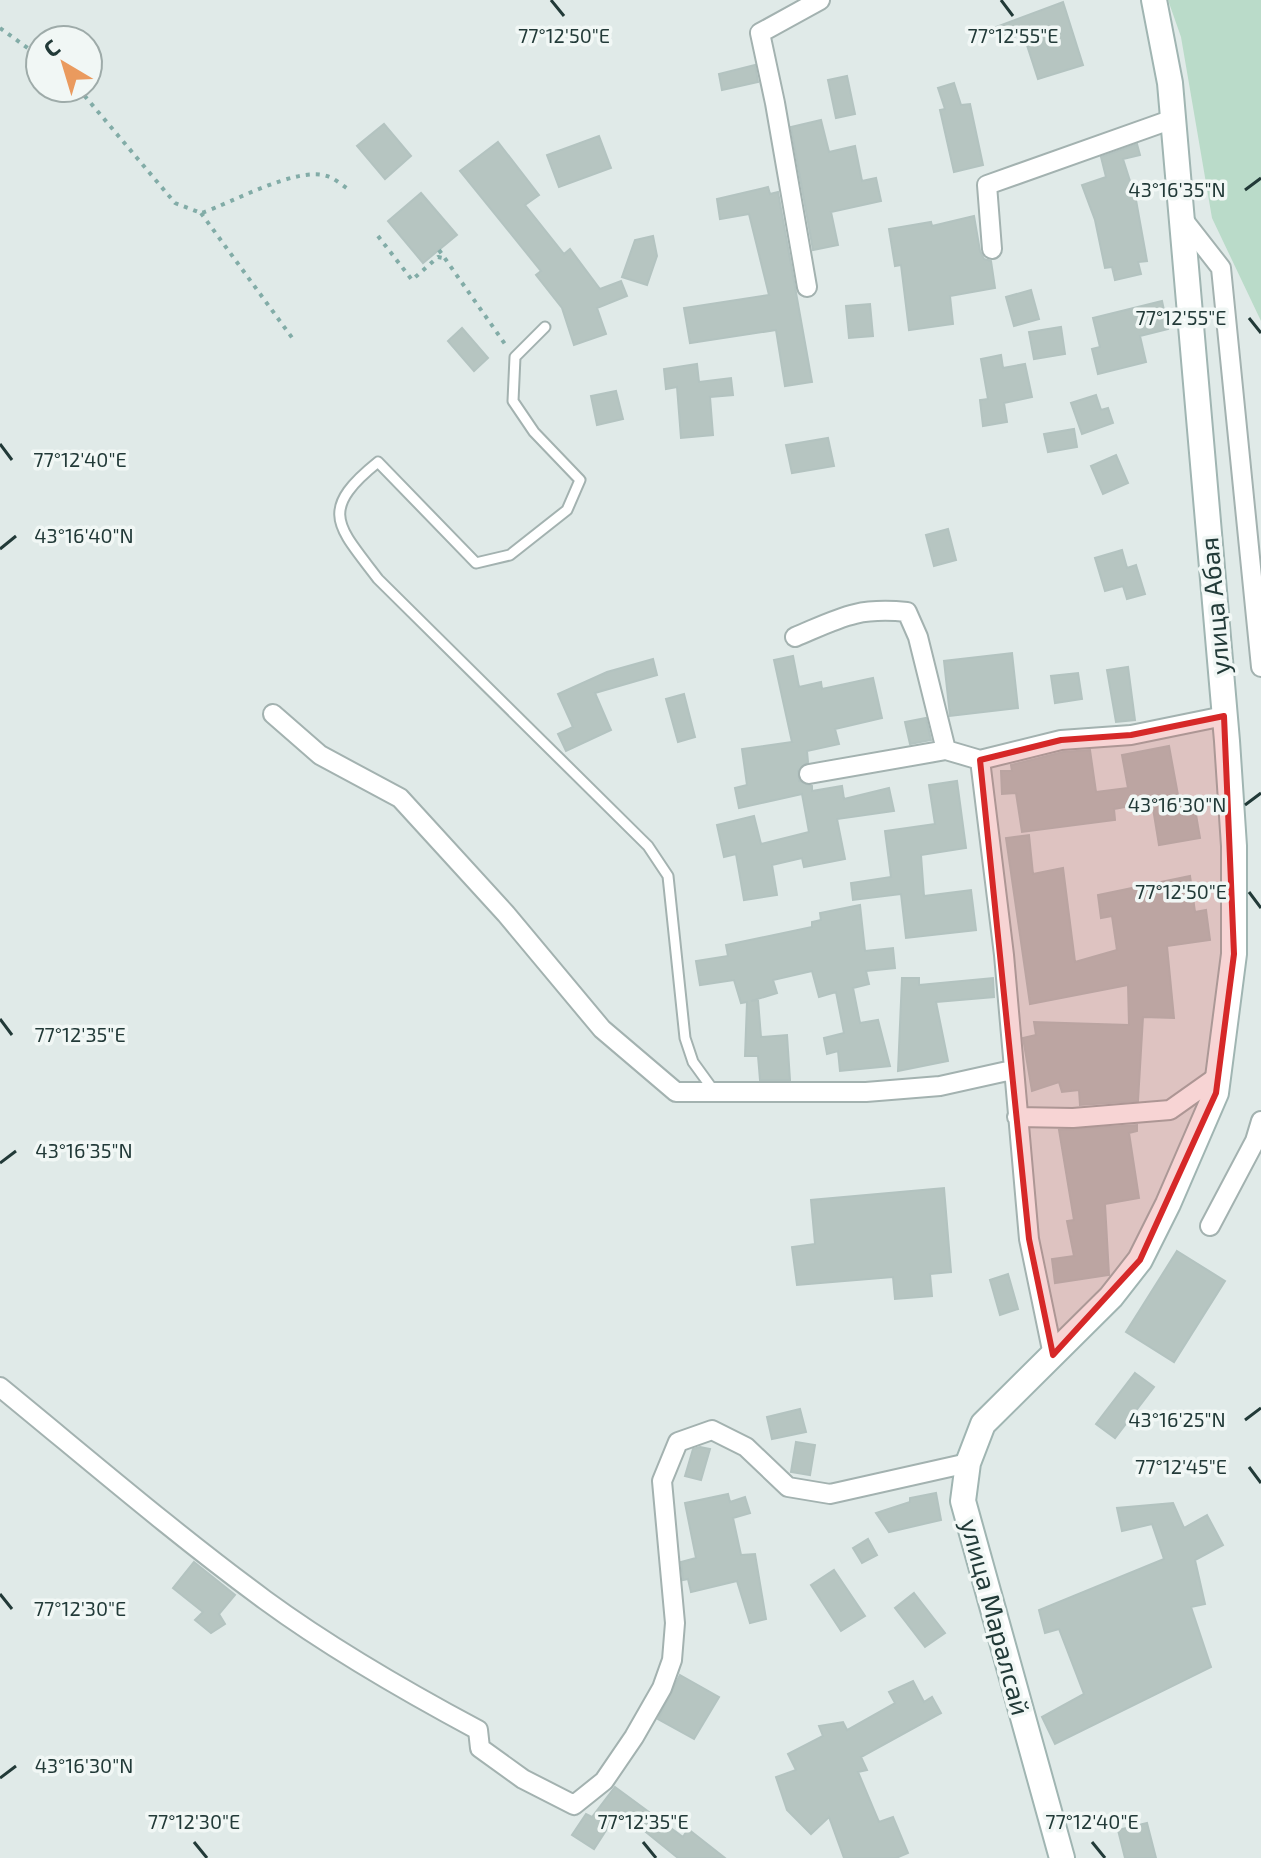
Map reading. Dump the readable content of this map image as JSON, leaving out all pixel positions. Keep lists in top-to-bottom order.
{
  "streets": {
    "street": ["улица Абая", "улица Маралсай"]
  },
  "crossings": [
    ["улица Абая", "улица Маралсай"]
  ],
  "north": "top left",
  "coordinates": [
    "77°12'55\"E",
    "77°12'50\"E",
    "43°16'35\"N",
    "77°12'40\"E",
    "43°16'40\"N",
    "43°16'30\"N",
    "77°12'35\"E",
    "43°16'25\"N",
    "77°12'45\"E",
    "77°12'30\"E"
  ]
}
